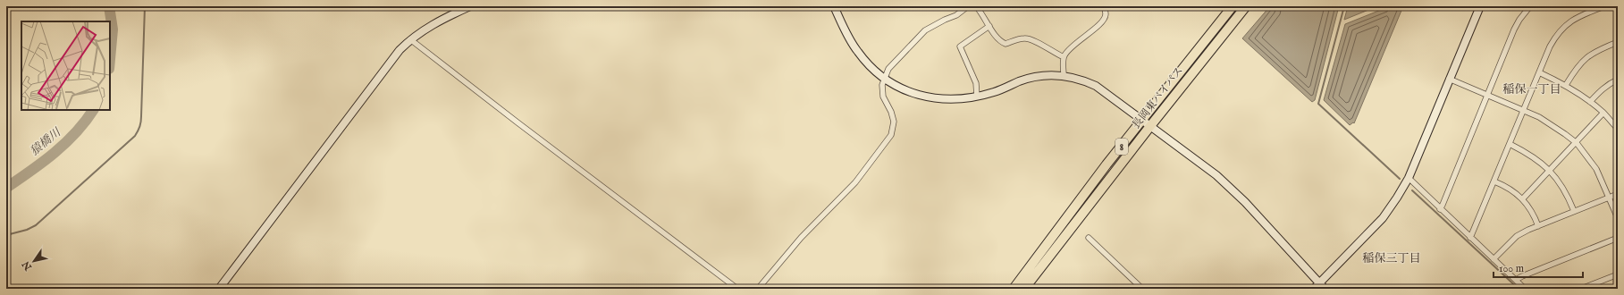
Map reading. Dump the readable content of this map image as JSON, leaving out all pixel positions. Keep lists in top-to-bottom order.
{
  "streets": {
    "highway": ["長岡東バイパス", "8"]
  },
  "districts": ["稲保一丁目", "稲保三丁目"],
  "water": ["猿橋川"],
  "scale_bar": "100 m",
  "north": "bottom left"
}
